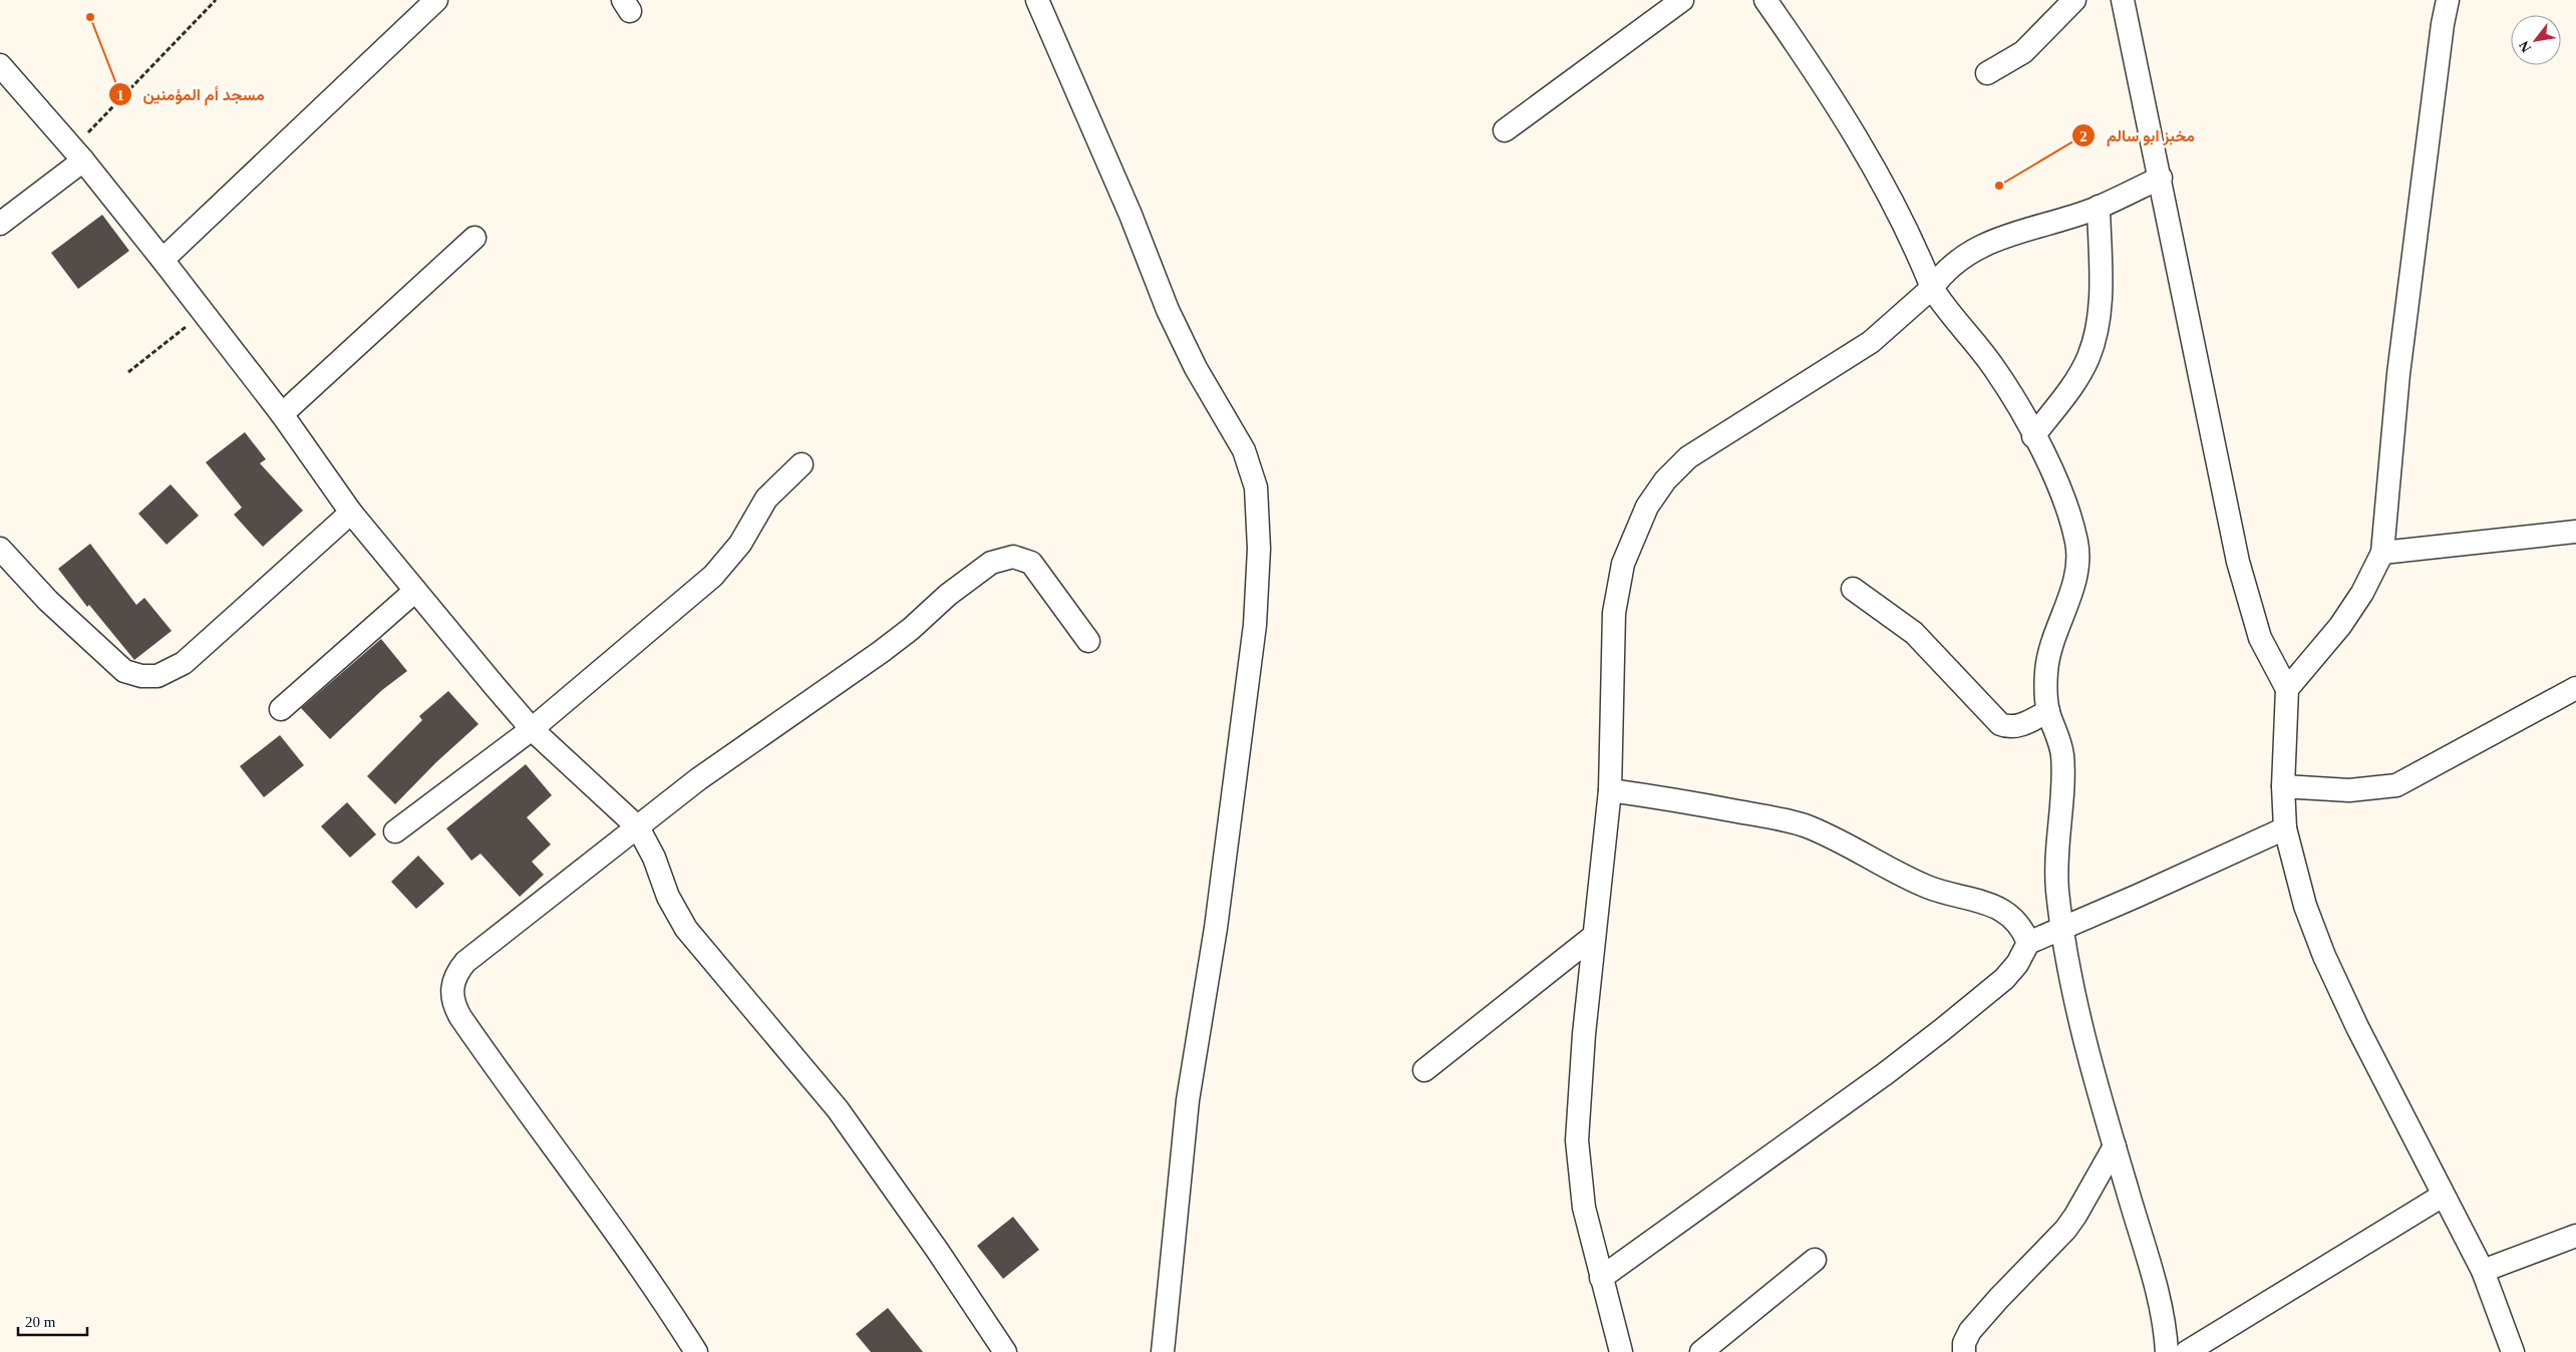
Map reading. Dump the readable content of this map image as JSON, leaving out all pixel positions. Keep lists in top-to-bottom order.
{
  "places": ["مسجد أم المؤمنين", "مخبز ابو سالم"],
  "scale_bar": "20 m",
  "north": "bottom left"
}
